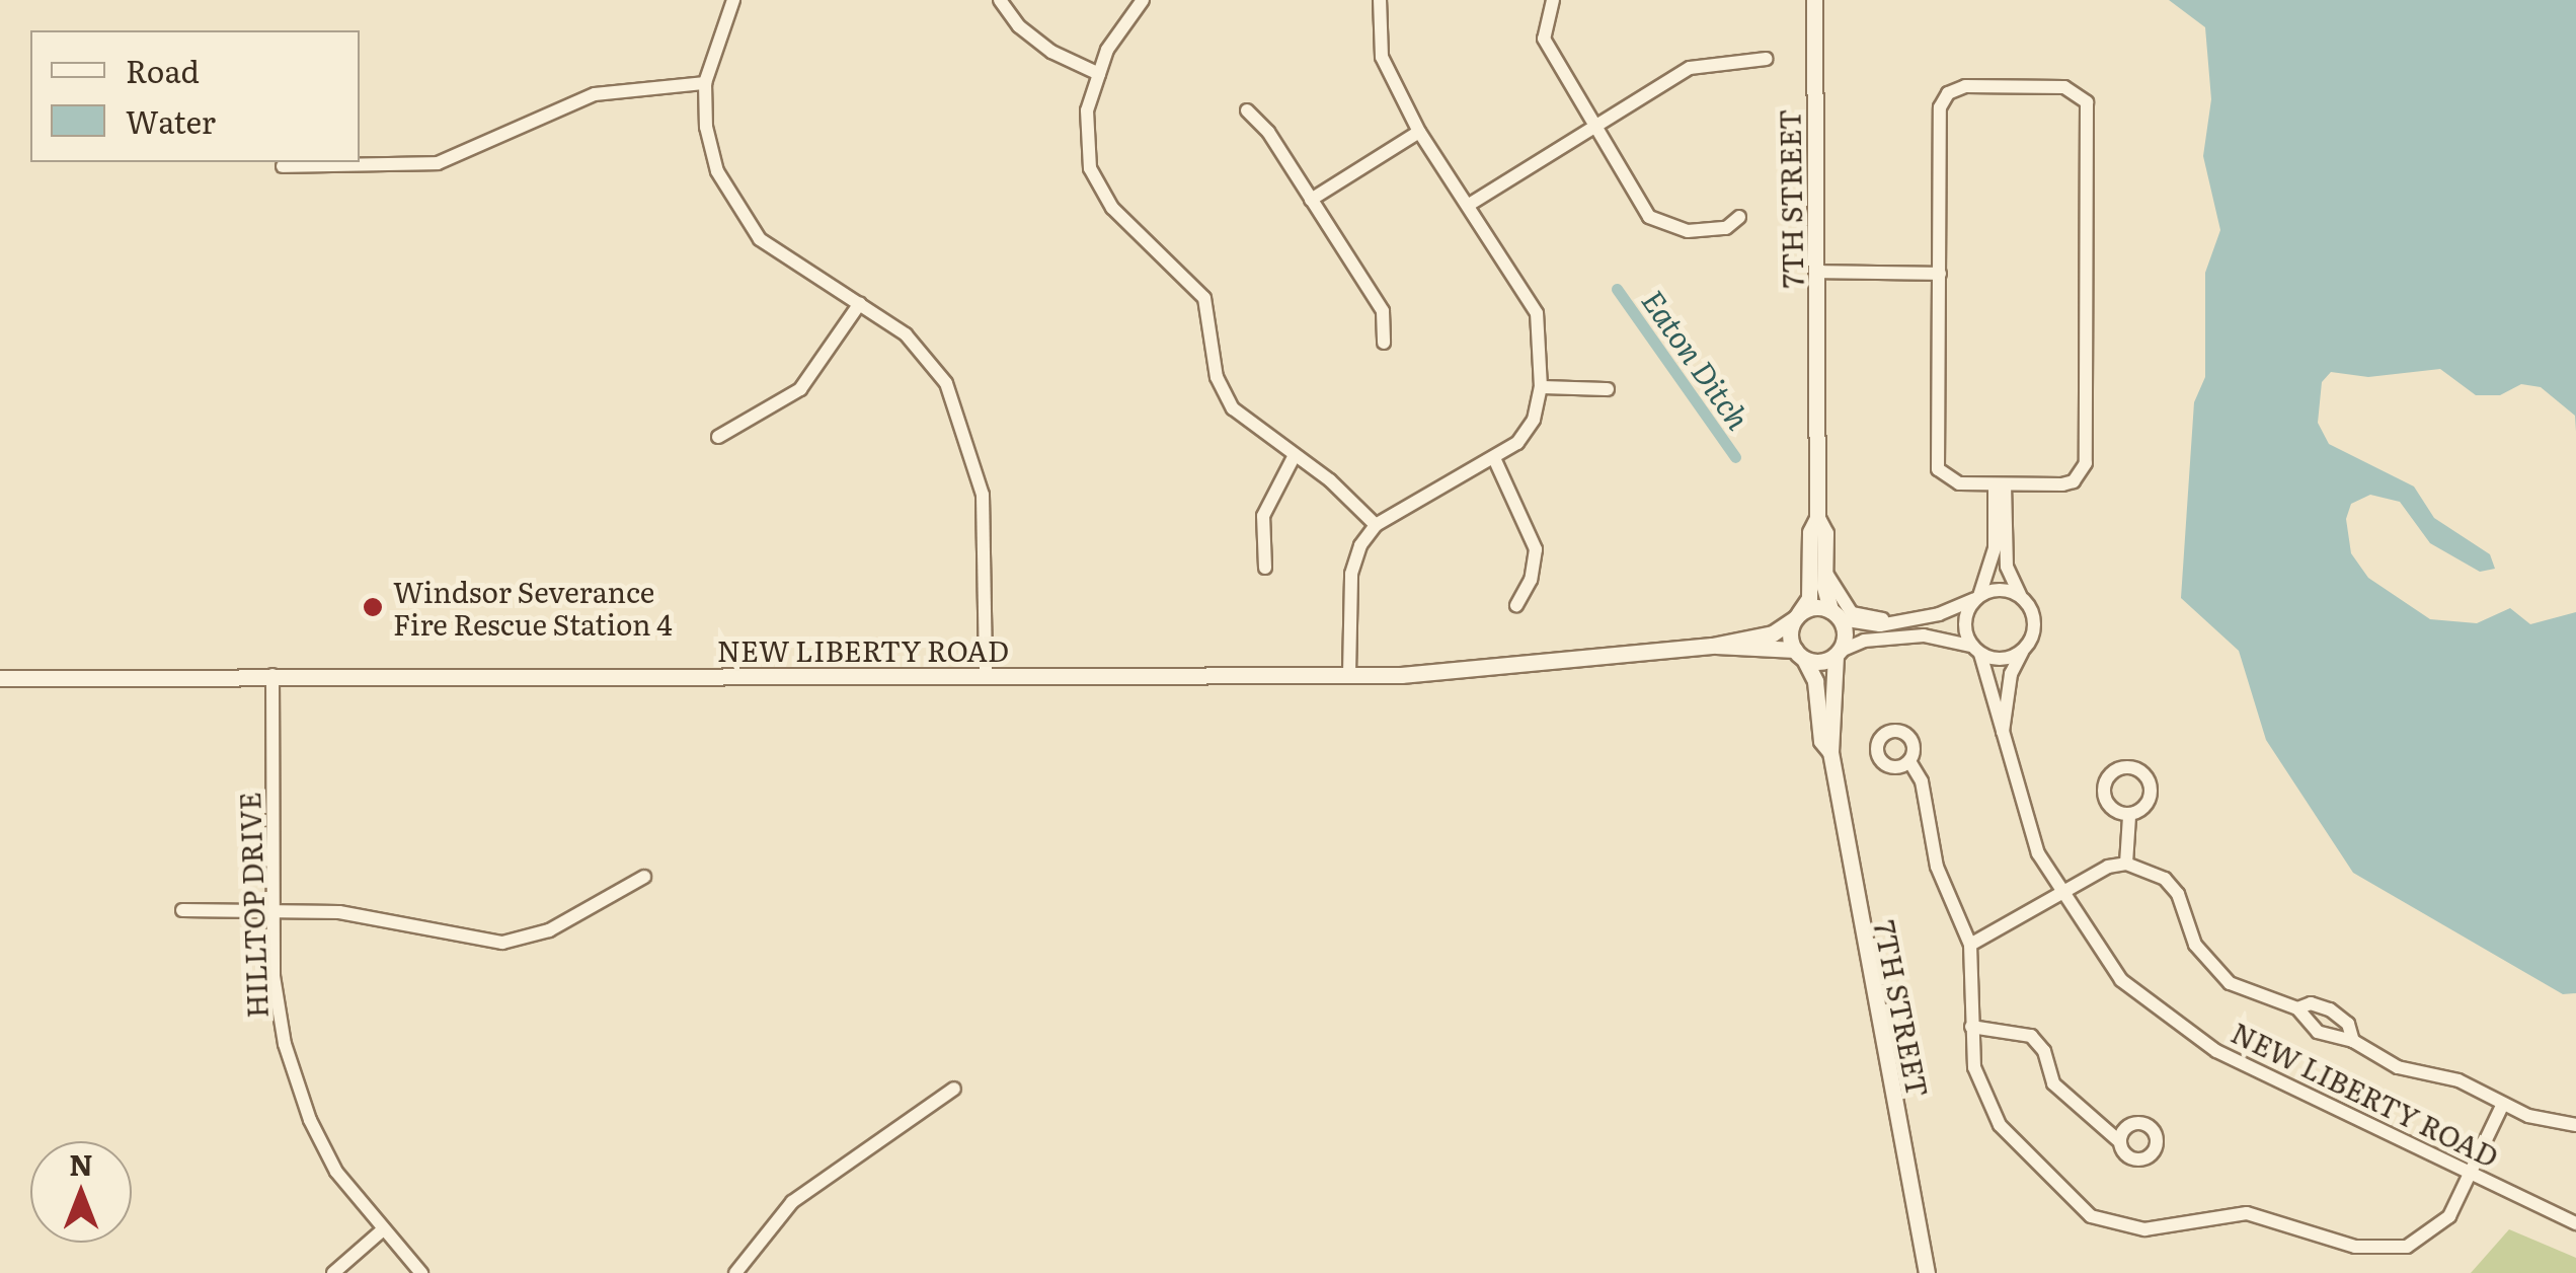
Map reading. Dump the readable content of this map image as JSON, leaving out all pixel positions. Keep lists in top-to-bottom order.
{
  "streets": {
    "street": ["7TH STREET", "NEW LIBERTY ROAD", "HILLTOP DRIVE"]
  },
  "crossings": [
    ["7TH STREET", "NEW LIBERTY ROAD"],
    ["NEW LIBERTY ROAD", "HILLTOP DRIVE"]
  ],
  "water": ["Eaton Ditch"],
  "places": ["Windsor Severance Fire Rescue Station 4"],
  "legend": ["Road", "Water"],
  "north": "top"
}
